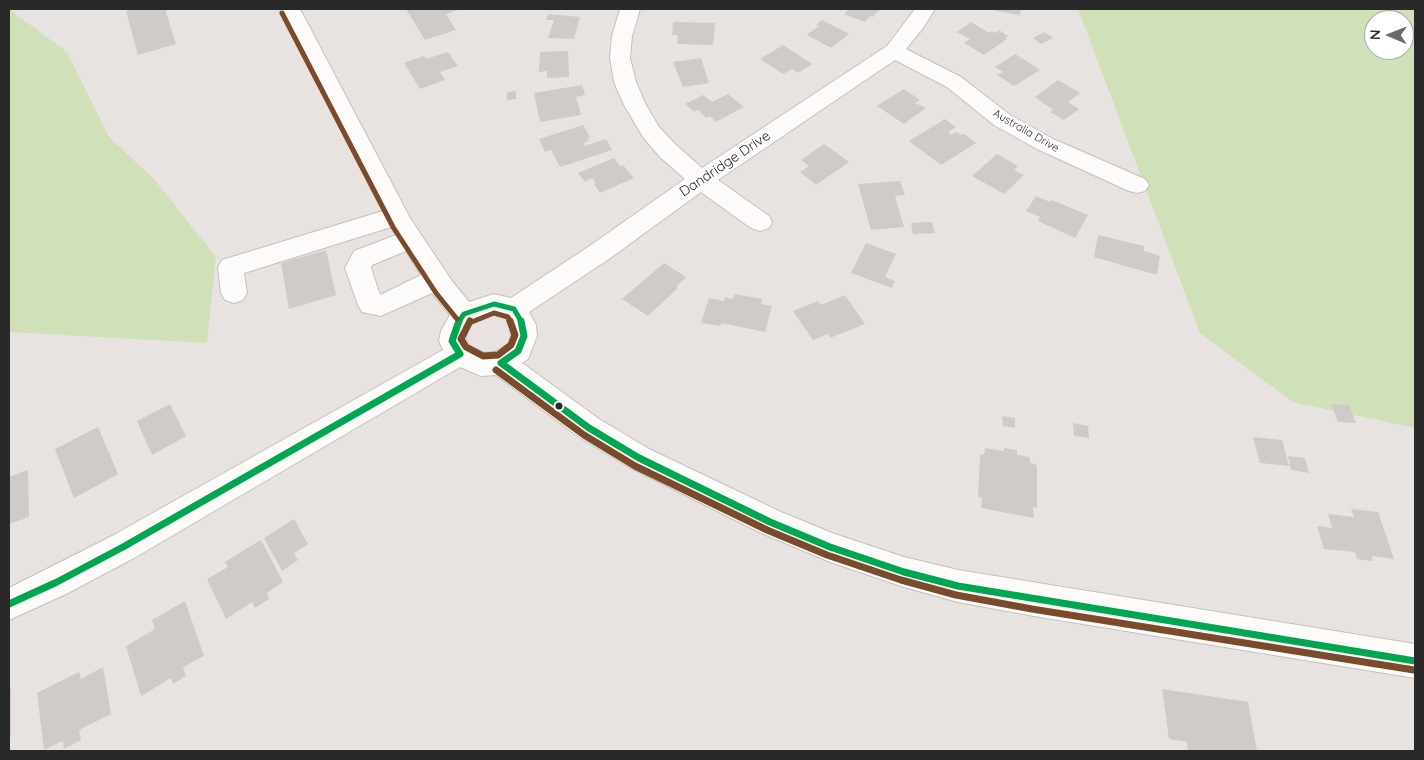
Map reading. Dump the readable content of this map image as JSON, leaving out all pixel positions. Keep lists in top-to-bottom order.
{
  "streets": {
    "street": ["Australia Drive", "Dandridge Drive"]
  },
  "crossings": [
    ["Australia Drive", "Dandridge Drive"]
  ],
  "north": "left"
}
